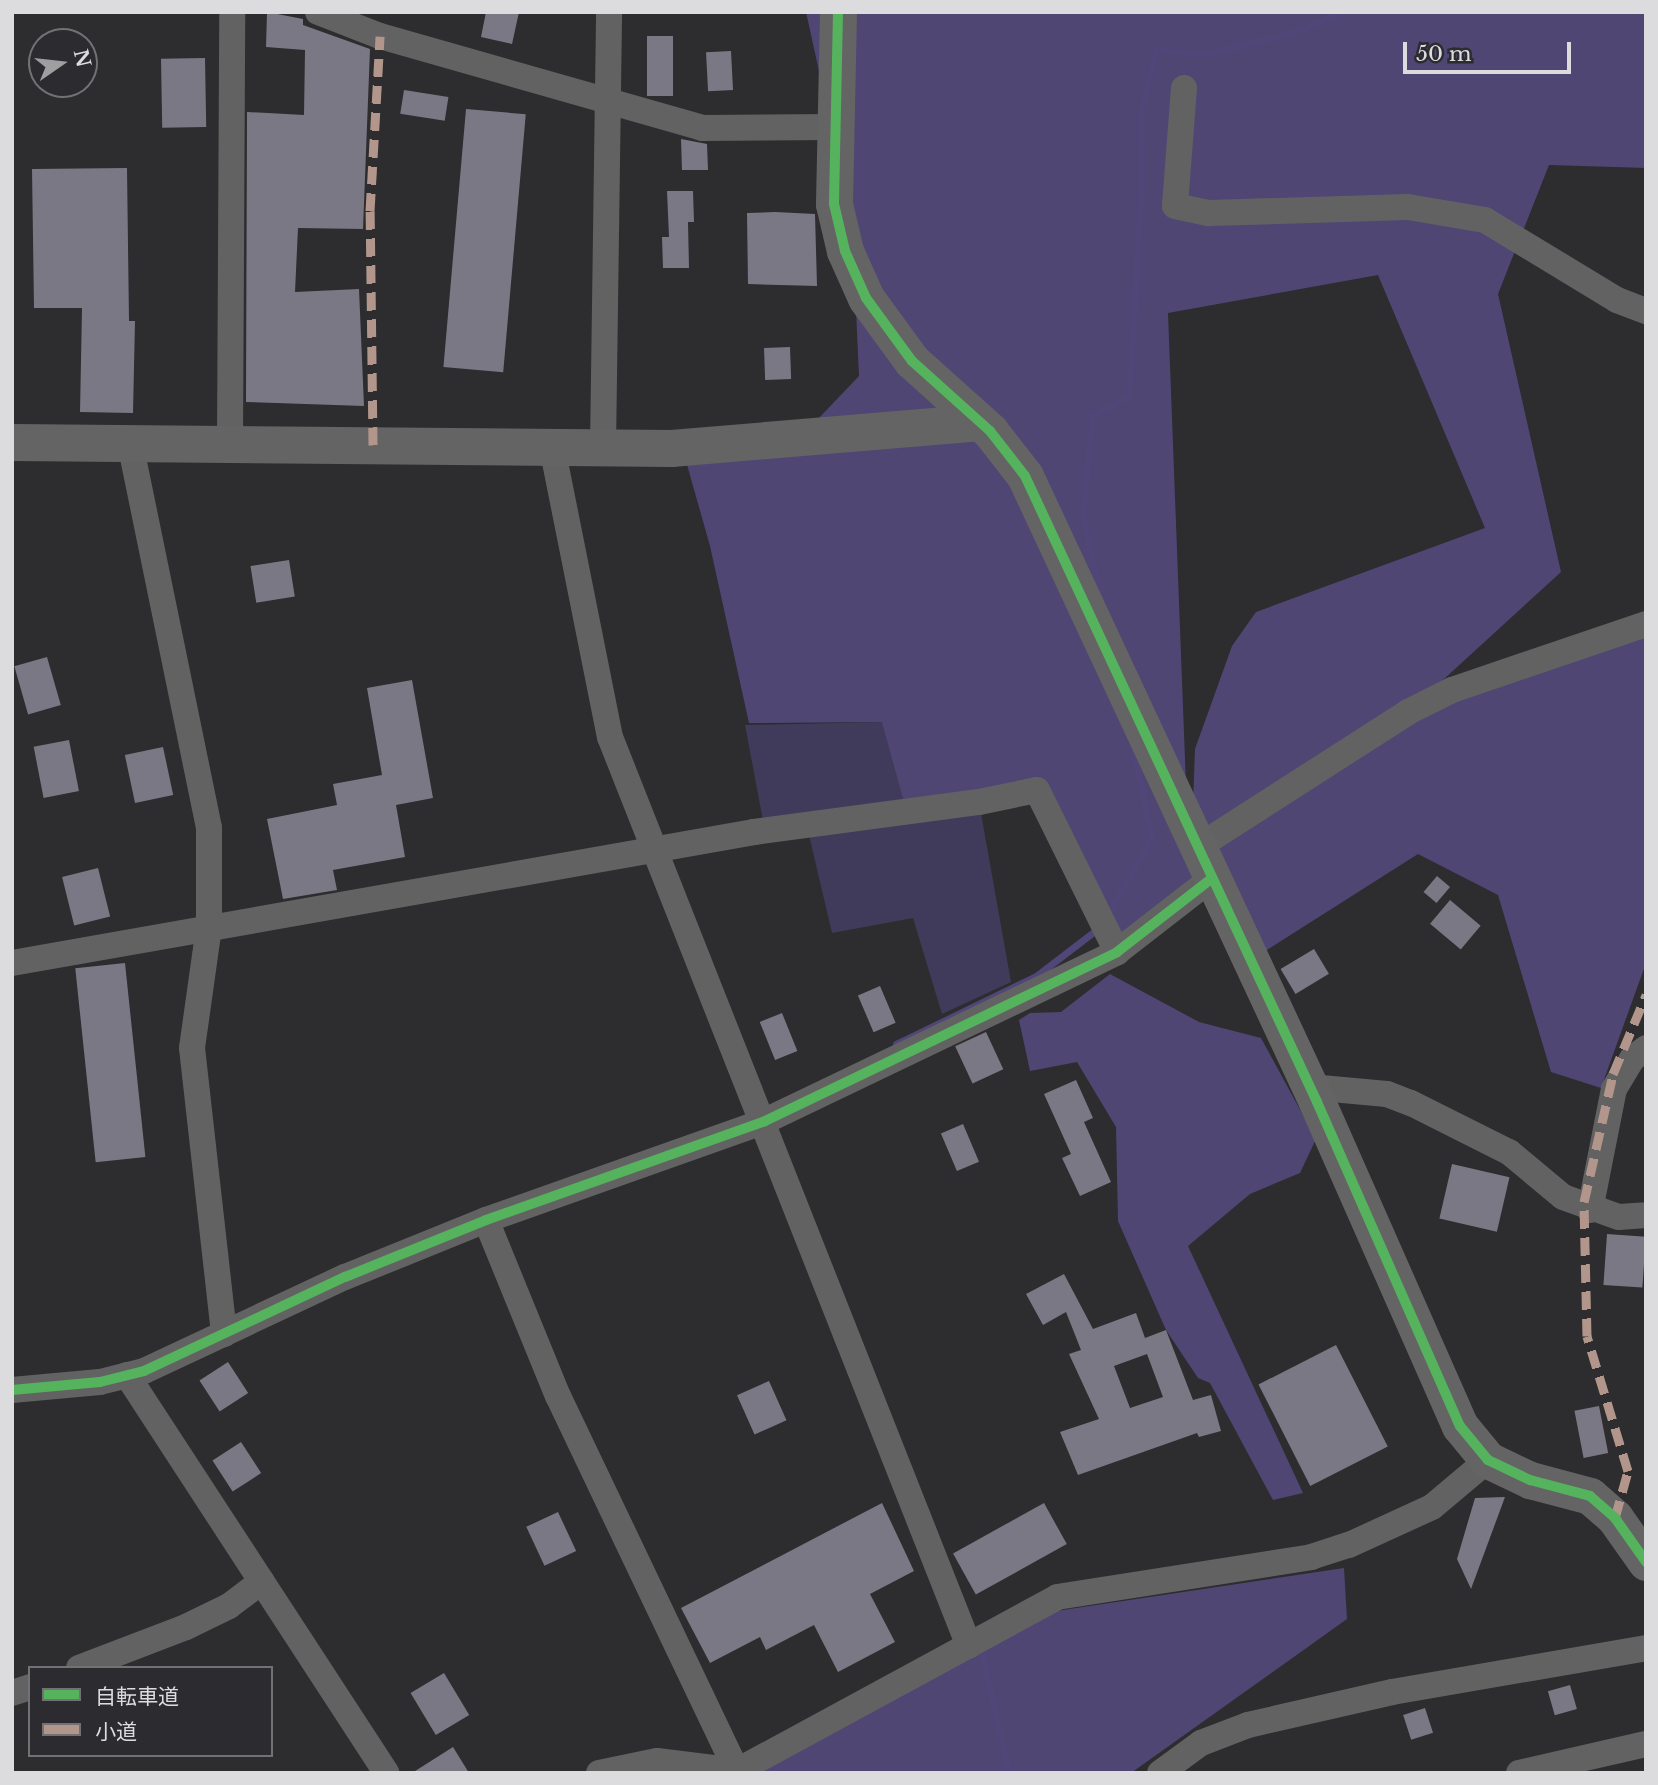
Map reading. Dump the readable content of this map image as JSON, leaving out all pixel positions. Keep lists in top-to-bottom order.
{
  "legend": ["自転車道", "小道"],
  "scale_bar": "50 m",
  "north": "right"
}
